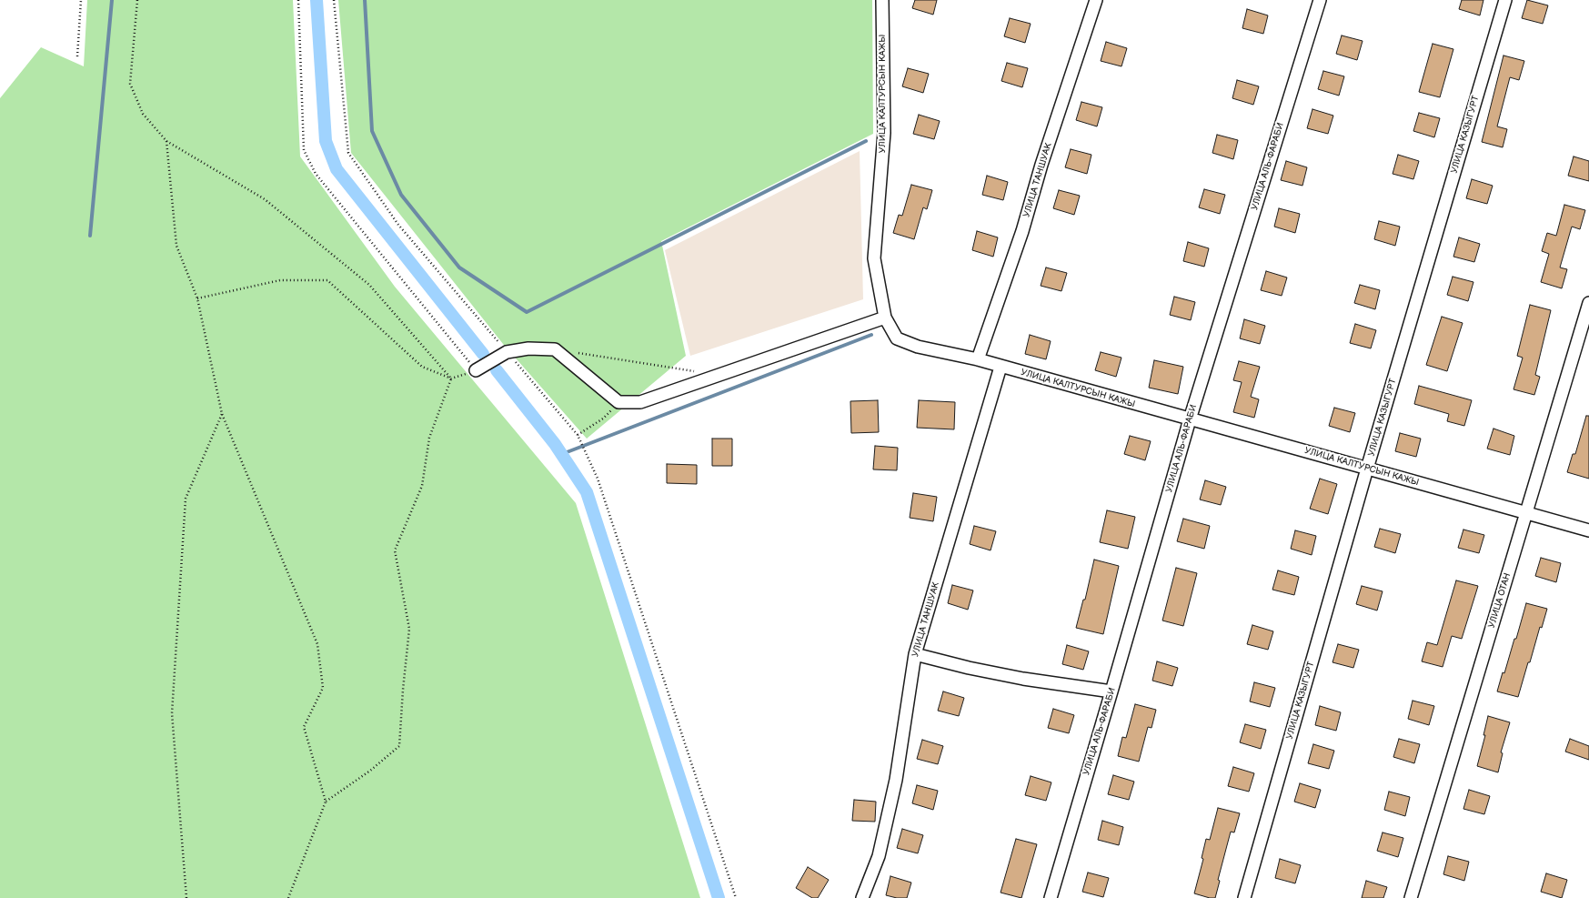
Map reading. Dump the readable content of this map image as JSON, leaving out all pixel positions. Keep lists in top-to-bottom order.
{
  "streets": {
    "street": [
      "УЛИЦА КАЛТУРСЫН КАЖЫ",
      "УЛИЦА КАЗЫГУРТ",
      "УЛИЦА АЛЬ-ФАРАБИ",
      "УЛИЦА ТАНШУАК",
      "УЛИЦА ОТАН"
    ]
  },
  "crossings": [
    ["УЛИЦА КАЛТУРСЫН КАЖЫ", "УЛИЦА КАЗЫГУРТ"],
    ["УЛИЦА КАЛТУРСЫН КАЖЫ", "УЛИЦА АЛЬ-ФАРАБИ"],
    ["УЛИЦА КАЛТУРСЫН КАЖЫ", "УЛИЦА ТАНШУАК"],
    ["УЛИЦА КАЛТУРСЫН КАЖЫ", "УЛИЦА ОТАН"]
  ]
}
